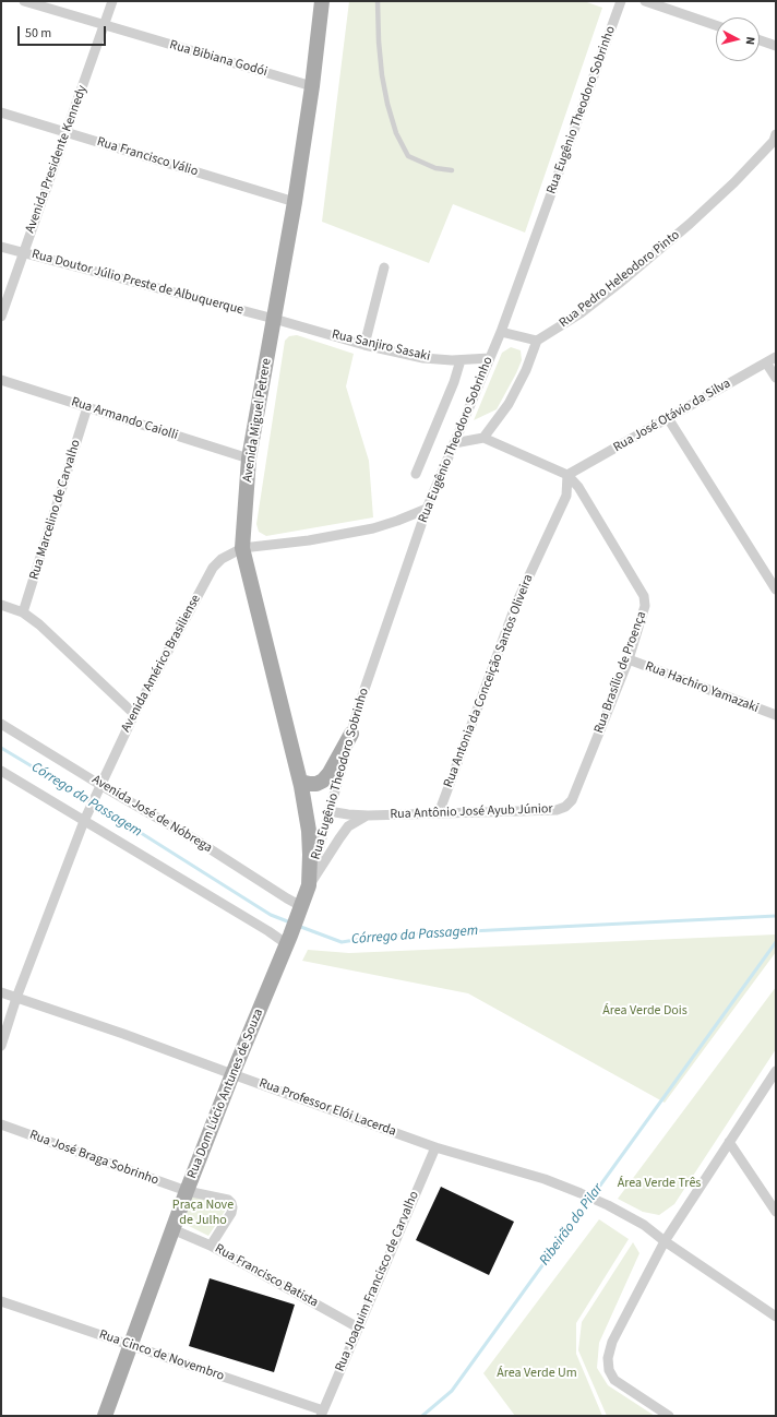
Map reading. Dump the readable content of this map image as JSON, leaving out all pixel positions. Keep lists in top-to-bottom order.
{
  "streets": {
    "main road": ["Avenida Miguel Petrere", "Rua Dom Lúcio Antunes de Souza"],
    "street": [
      "Rua Bibiana Godói",
      "Rua Eugênio Theodoro Sobrinho",
      "Rua Francisco Válio",
      "Avenida Presidente Kennedy",
      "Rua Pedro Heleodoro Pinto",
      "Rua Doutor Júlio Preste de Albuquerque",
      "Rua Sanjiro Sasaki",
      "Rua José Otávio da Silva",
      "Rua Armando Caiolli",
      "Rua Marcelino de Carvalho",
      "Avenida Américo Brasiliense",
      "Rua Brasílio de Proença",
      "Rua Antonia da Conceição Santos Oliveira",
      "Rua Hachiro Yamazaki",
      "Rua Antônio José Ayub Júnior",
      "Avenida José de Nóbrega",
      "Rua Professor Elói Lacerda",
      "Rua José Braga Sobrinho",
      "Rua Francisco Batista",
      "Rua Joaquim Francisco de Carvalho",
      "Rua Cinco de Novembro"
    ]
  },
  "crossings": [
    ["Rua Bibiana Godói", "Avenida Presidente Kennedy"],
    ["Rua Bibiana Godói", "Avenida Miguel Petrere"],
    ["Rua Eugênio Theodoro Sobrinho", "Rua Sanjiro Sasaki"],
    ["Rua Eugênio Theodoro Sobrinho", "Avenida Miguel Petrere"],
    ["Rua Eugênio Theodoro Sobrinho", "Rua Antônio José Ayub Júnior"],
    ["Rua Francisco Válio", "Avenida Presidente Kennedy"],
    ["Rua Francisco Válio", "Avenida Miguel Petrere"],
    ["Avenida Presidente Kennedy", "Rua Doutor Júlio Preste de Albuquerque"],
    ["Rua Doutor Júlio Preste de Albuquerque", "Rua Sanjiro Sasaki"],
    ["Rua Doutor Júlio Preste de Albuquerque", "Avenida Miguel Petrere"],
    ["Rua Sanjiro Sasaki", "Avenida Miguel Petrere"],
    ["Rua José Otávio da Silva", "Rua Brasílio de Proença"],
    ["Rua José Otávio da Silva", "Rua Antonia da Conceição Santos Oliveira"],
    ["Rua Armando Caiolli", "Avenida Miguel Petrere"],
    ["Rua Armando Caiolli", "Rua Marcelino de Carvalho"],
    ["Avenida Miguel Petrere", "Avenida Américo Brasiliense"],
    ["Avenida Miguel Petrere", "Rua Antônio José Ayub Júnior"],
    ["Avenida Miguel Petrere", "Avenida José de Nóbrega"],
    ["Avenida Miguel Petrere", "Rua Dom Lúcio Antunes de Souza"],
    ["Avenida Américo Brasiliense", "Avenida José de Nóbrega"],
    ["Rua Brasílio de Proença", "Rua Antonia da Conceição Santos Oliveira"],
    ["Rua Brasílio de Proença", "Rua Hachiro Yamazaki"],
    ["Rua Brasílio de Proença", "Rua Antônio José Ayub Júnior"],
    ["Rua Antonia da Conceição Santos Oliveira", "Rua Antônio José Ayub Júnior"],
    ["Avenida José de Nóbrega", "Rua Dom Lúcio Antunes de Souza"],
    ["Rua Dom Lúcio Antunes de Souza", "Rua Professor Elói Lacerda"],
    ["Rua Dom Lúcio Antunes de Souza", "Rua José Braga Sobrinho"],
    ["Rua Dom Lúcio Antunes de Souza", "Rua Francisco Batista"],
    ["Rua Dom Lúcio Antunes de Souza", "Rua Cinco de Novembro"],
    ["Rua Professor Elói Lacerda", "Rua Joaquim Francisco de Carvalho"],
    ["Rua Francisco Batista", "Rua Joaquim Francisco de Carvalho"],
    ["Rua Joaquim Francisco de Carvalho", "Rua Cinco de Novembro"]
  ],
  "water": ["Córrego da Passagem", "Ribeirão do Pilar"],
  "parks": [
    "Área Verde Dois",
    "Área Verde Três",
    "Praça Nove de Julho",
    "Área Verde Um"
  ],
  "scale_bar": "50 m",
  "north": "right"
}
